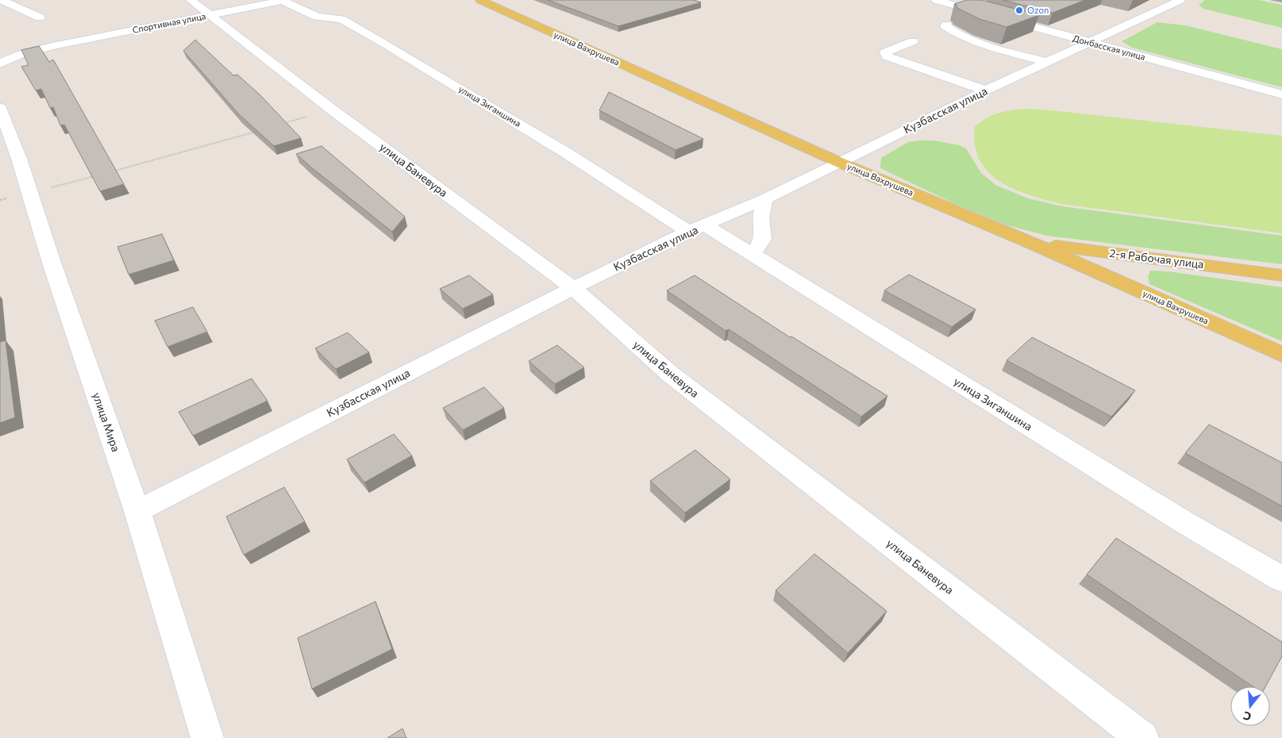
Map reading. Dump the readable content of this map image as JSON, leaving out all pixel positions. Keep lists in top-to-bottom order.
{
  "streets": {
    "main road": ["улица Вахрушева", "2-я Рабочая улица"],
    "street": [
      "Спортивная улица",
      "Донбасская улица",
      "улица Зиганшина",
      "Кузбасская улица",
      "улица Баневура",
      "улица Мира"
    ]
  },
  "crossings": [
    ["Спортивная улица", "улица Зиганшина"],
    ["Спортивная улица", "улица Баневура"],
    ["Донбасская улица", "Кузбасская улица"],
    ["улица Вахрушева", "Кузбасская улица"],
    ["улица Вахрушева", "2-я Рабочая улица"],
    ["улица Зиганшина", "Кузбасская улица"],
    ["Кузбасская улица", "улица Баневура"],
    ["Кузбасская улица", "улица Мира"]
  ],
  "places": ["Ozon"],
  "north": "bottom"
}
